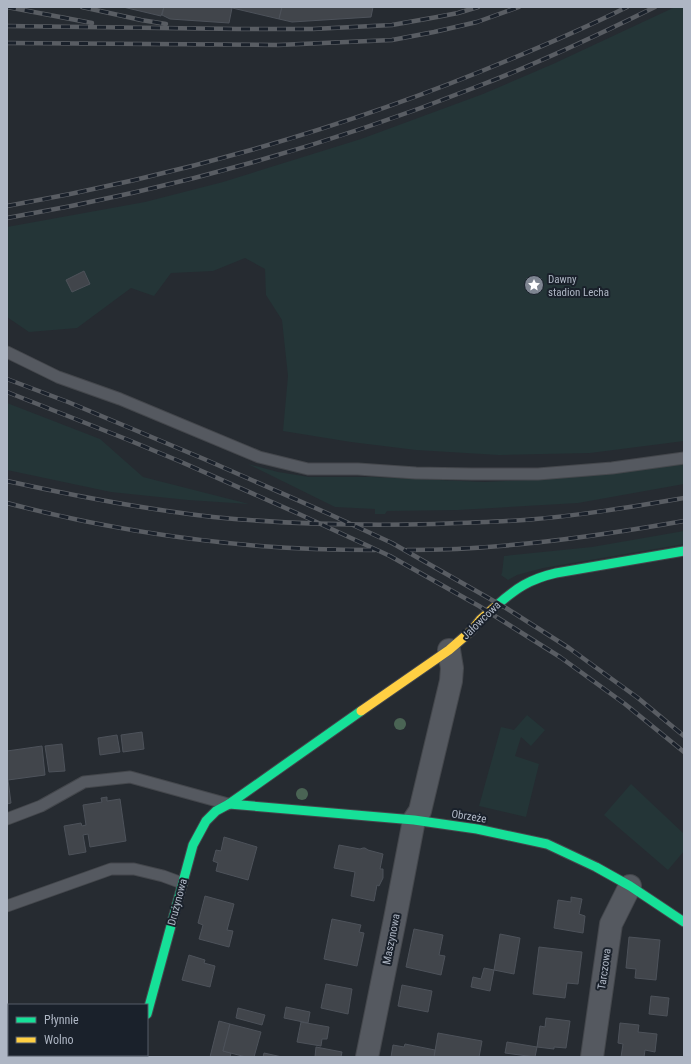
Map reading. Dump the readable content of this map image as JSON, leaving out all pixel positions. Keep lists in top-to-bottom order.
{
  "streets": {
    "street": [
      "Jałowcowa",
      "Obrzeże",
      "Drużynowa",
      "Maszynowa",
      "Tarczowa"
    ]
  },
  "crossings": [
    ["Jałowcowa", "Obrzeże"],
    ["Jałowcowa", "Drużynowa"],
    ["Obrzeże", "Drużynowa"],
    ["Obrzeże", "Maszynowa"],
    ["Obrzeże", "Tarczowa"]
  ],
  "places": {
    "place": ["Dawny stadion Lecha"]
  },
  "legend": ["Płynnie", "Wolno"]
}
